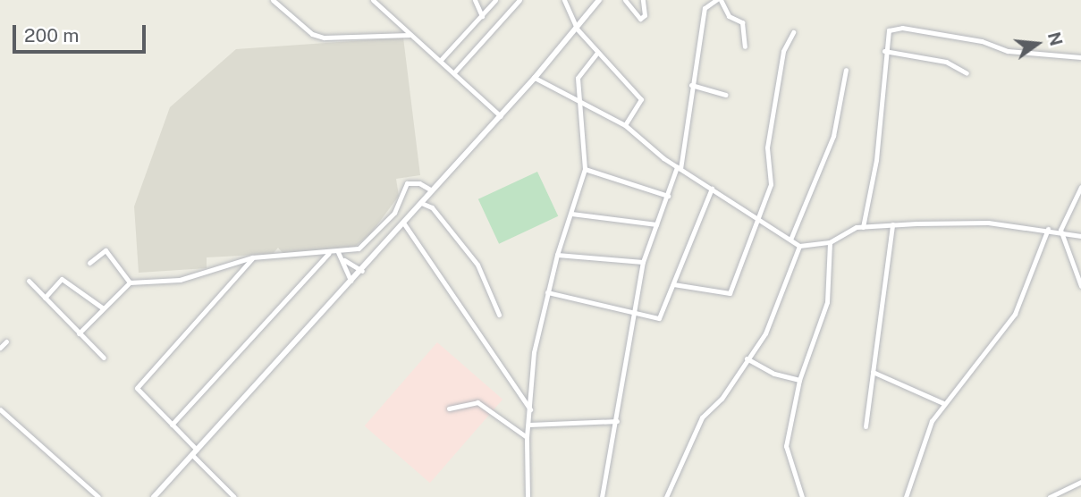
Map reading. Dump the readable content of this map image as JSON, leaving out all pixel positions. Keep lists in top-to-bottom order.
{
  "scale_bar": "200 m",
  "north": "right"
}
